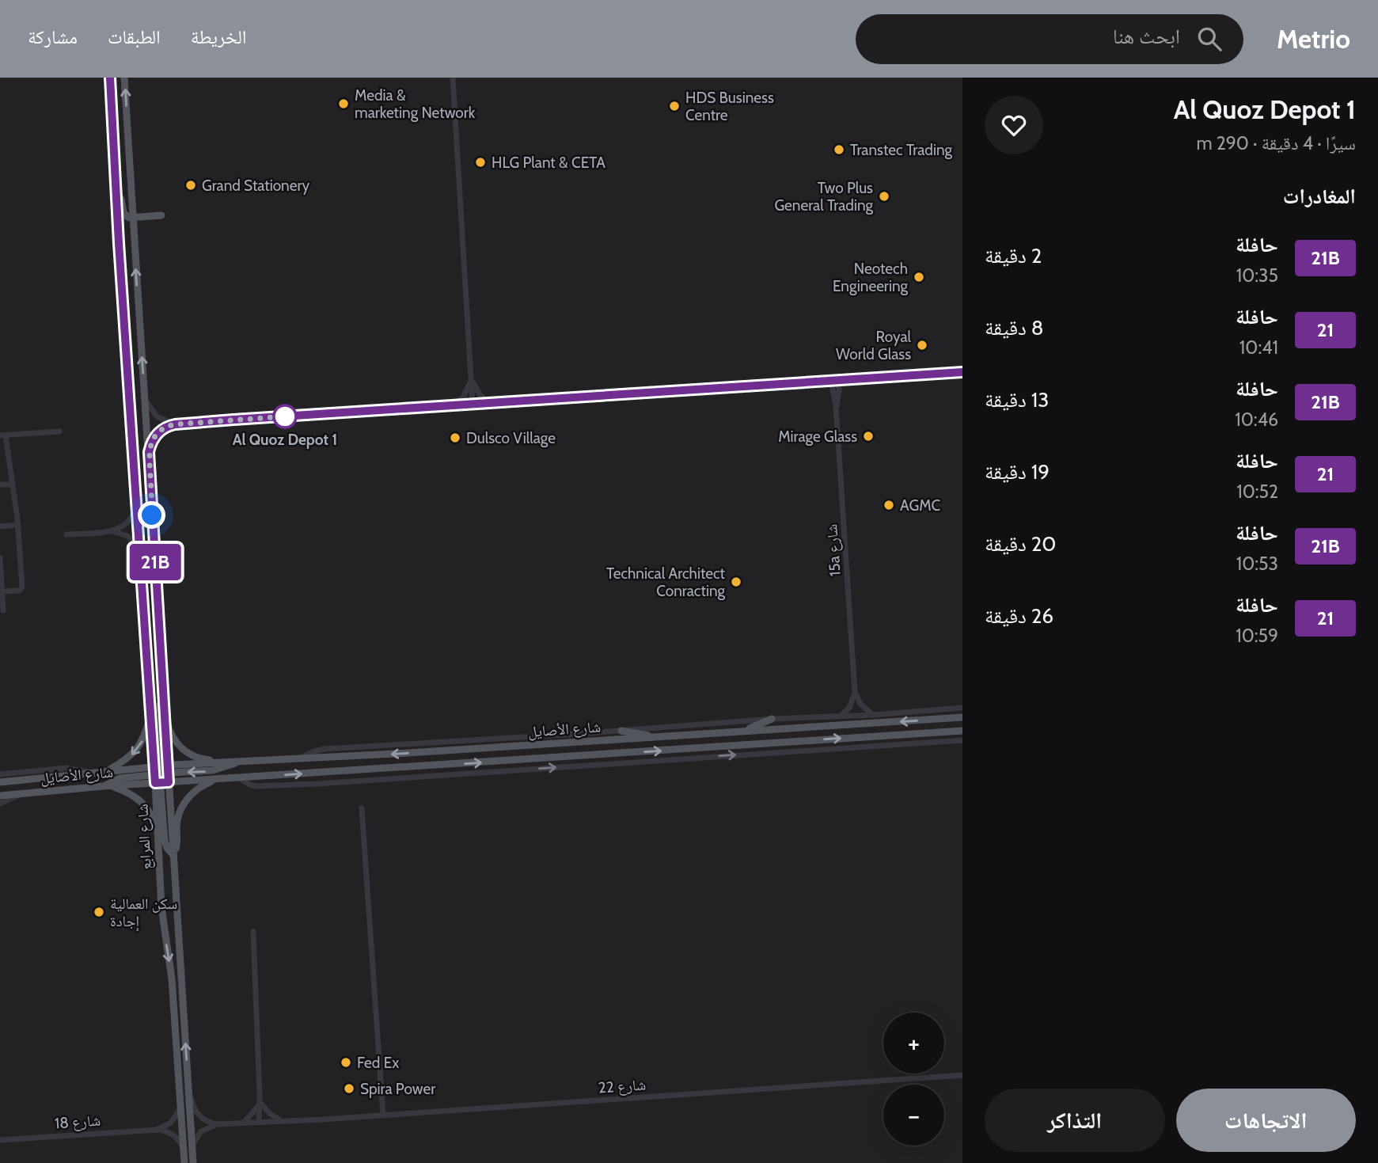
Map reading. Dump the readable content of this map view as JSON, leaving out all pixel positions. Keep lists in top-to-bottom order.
{
  "streets": {
    "main road": ["شارع الأصايل", "شارع المرابع"],
    "street": ["15a شارع", "شارع 22", "شارع 18"]
  },
  "crossings": [
    ["شارع الأصايل", "شارع المرابع"]
  ],
  "places": [
    "Media & marketing Network",
    "HDS Business Centre",
    "Transtec Trading",
    "HLG Plant & CETA",
    "Grand Stationery",
    "Two Plus General Trading",
    "Neotech Engineering",
    "Royal World Glass",
    "Al Quoz Depot 1",
    "Mirage Glass",
    "Dulsco Village",
    "AGMC",
    "Technical Architect Conracting",
    "سكن العمالية إجادة",
    "Fed Ex",
    "Spira Power"
  ],
  "lines": ["bus line 21B"],
  "page": {
    "header": "Metrio",
    "search": "ابحث هنا",
    "nav": ["الخريطة", "الطبقات", "مشاركة"],
    "heading": [
      ["Al Quoz Depot 1", "سيرًا · 4 دقيقة · 290 m"],
      "المغادرات"
    ],
    "on_map": "21B",
    "list": [
      {
        "mark": "21B",
        "name": "حافلة",
        "note": "10:35",
        "value": "2 دقيقة"
      },
      {
        "mark": "21",
        "name": "حافلة",
        "note": "10:41",
        "value": "8 دقيقة"
      },
      {
        "mark": "21B",
        "name": "حافلة",
        "note": "10:46",
        "value": "13 دقيقة"
      },
      {
        "mark": "21",
        "name": "حافلة",
        "note": "10:52",
        "value": "19 دقيقة"
      },
      {
        "mark": "21B",
        "name": "حافلة",
        "note": "10:53",
        "value": "20 دقيقة"
      },
      {
        "mark": "21",
        "name": "حافلة",
        "note": "10:59",
        "value": "26 دقيقة"
      }
    ],
    "map_buttons": ["+", "−"],
    "buttons": ["الاتجاهات", "التذاكر"]
  }
}
